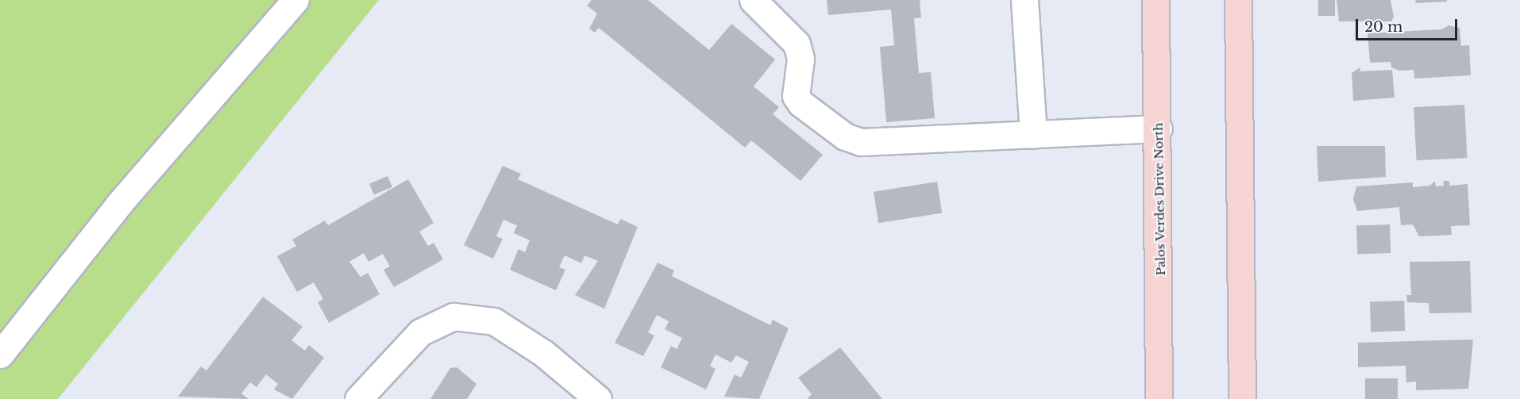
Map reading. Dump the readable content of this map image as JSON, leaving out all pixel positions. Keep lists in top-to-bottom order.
{
  "streets": {
    "main road": ["Palos Verdes Drive North"]
  },
  "scale_bar": "20 m"
}
